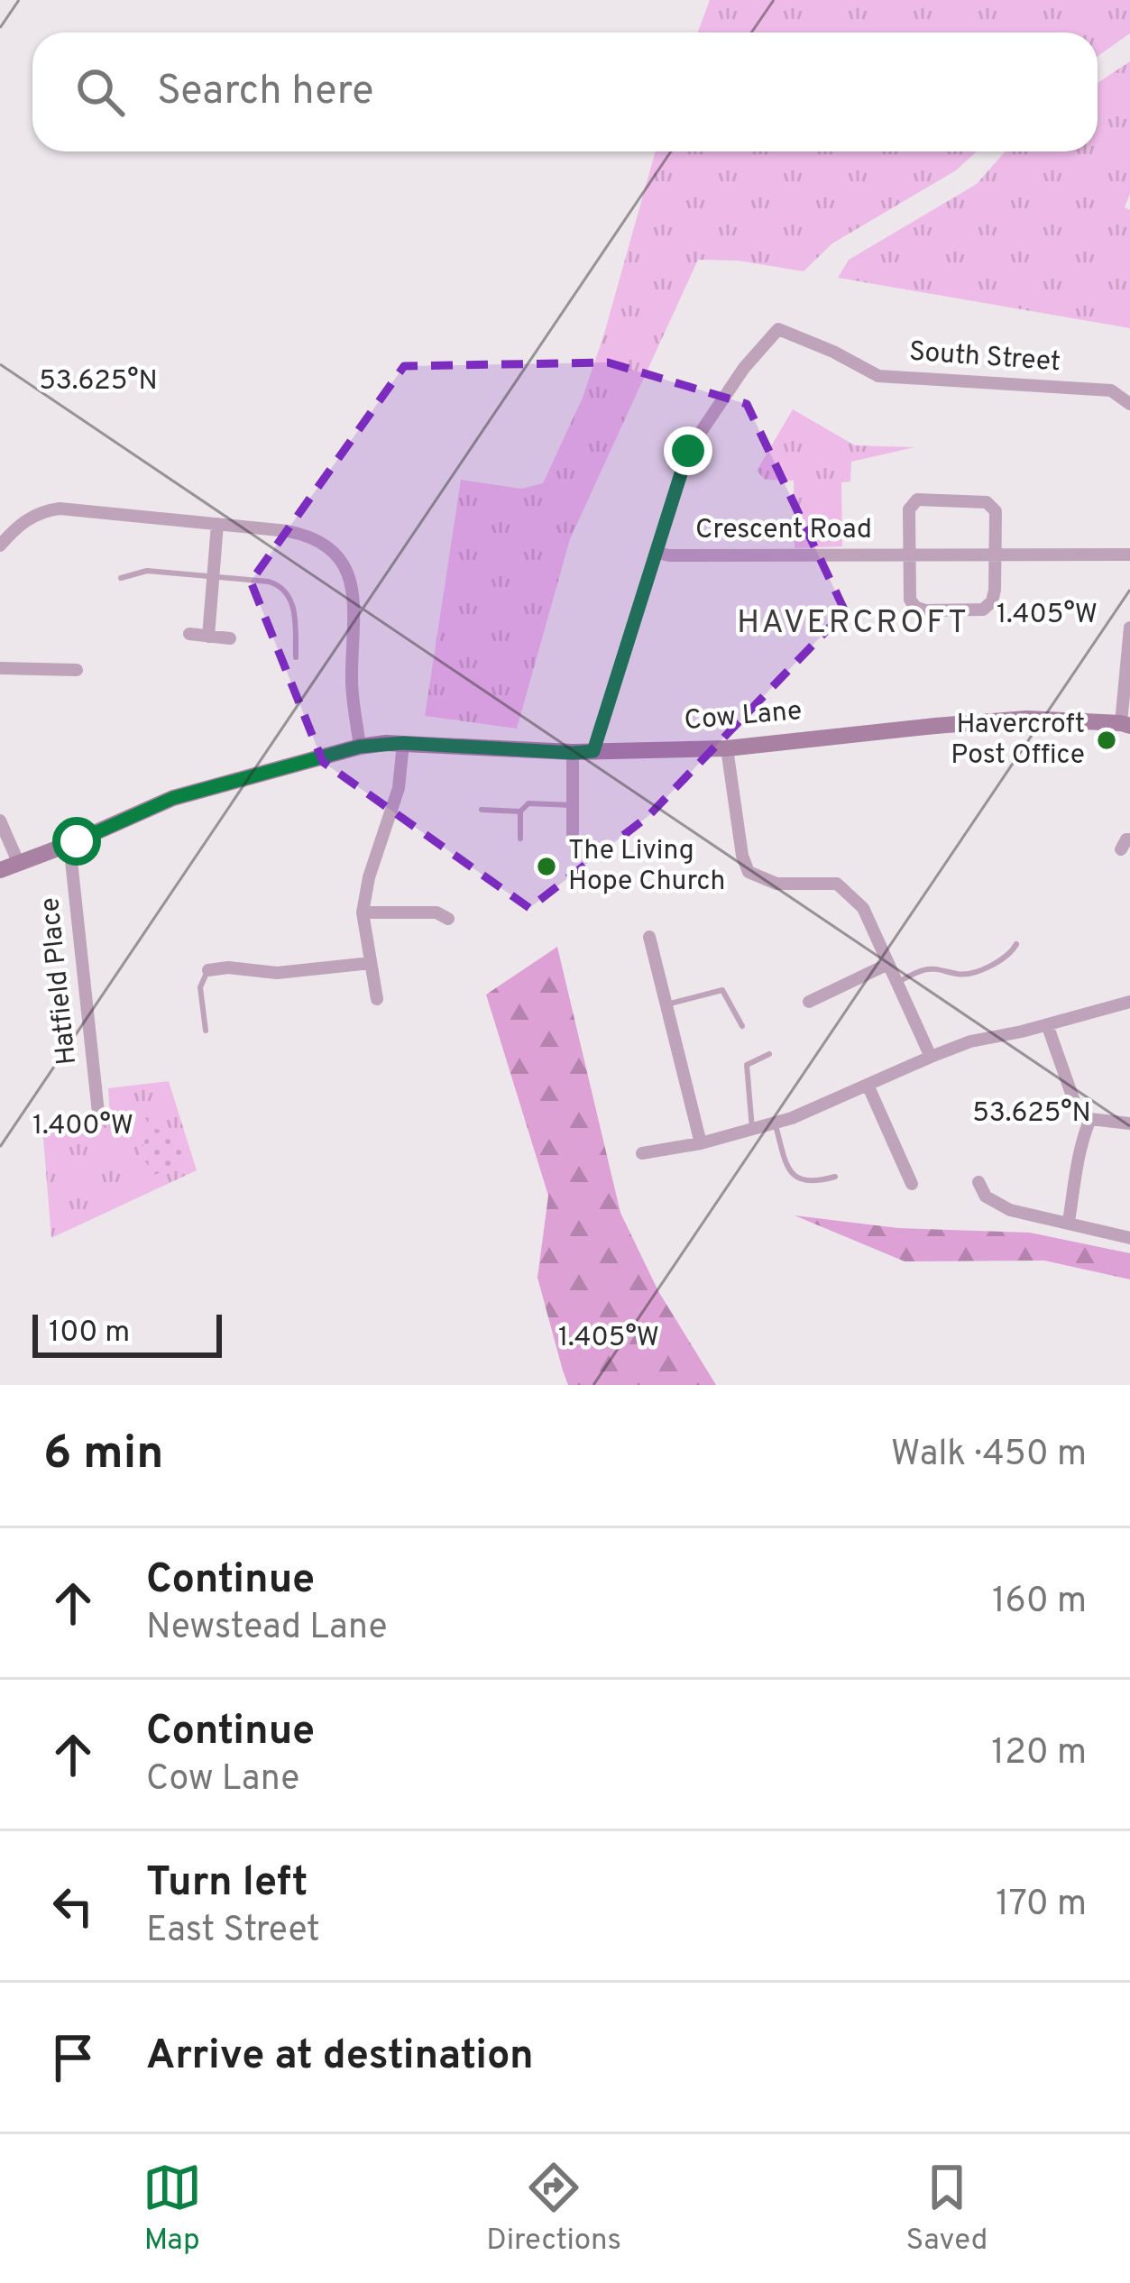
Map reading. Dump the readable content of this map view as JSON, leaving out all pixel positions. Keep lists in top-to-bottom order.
{
  "streets": {
    "main road": ["Cow Lane"],
    "street": ["South Street", "Crescent Road", "Hatfield Place"]
  },
  "crossings": [
    ["South Street", "Crescent Road"],
    ["Cow Lane", "Hatfield Place"]
  ],
  "districts": ["HAVERCROFT"],
  "places": ["Havercroft Post Office", "The Living Hope Church"],
  "scale_bar": "100 m",
  "page": {
    "search": "Search here",
    "scale": "100 m",
    "heading": ["6 min", "Walk · 450 m"],
    "list": [
      ["Continue", "Newstead Lane", "160 m"],
      ["Continue", "Cow Lane", "120 m"],
      ["Turn left", "East Street", "170 m"],
      "Arrive at destination"
    ],
    "nav": ["Map", "Directions", "Saved"]
  },
  "coordinates": ["53.625°N", "1.405°W", "1.400°W"]
}
